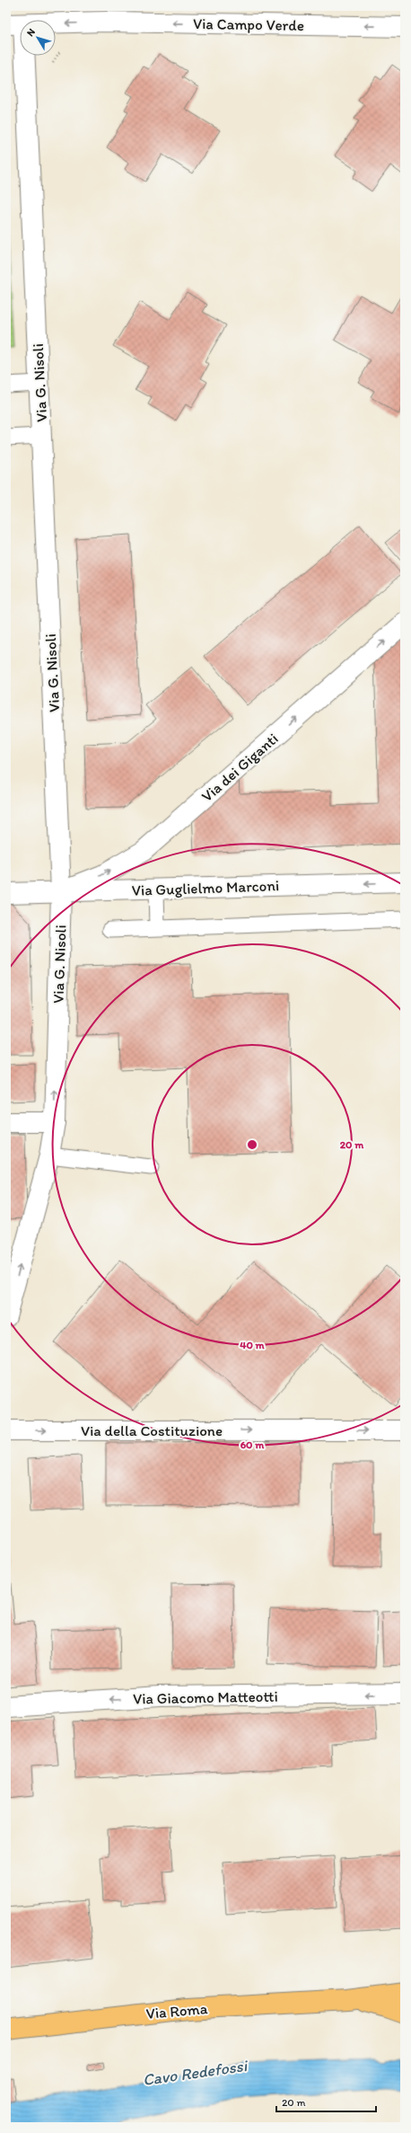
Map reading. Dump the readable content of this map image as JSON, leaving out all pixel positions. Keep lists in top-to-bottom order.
{
  "streets": {
    "main road": ["Via Roma"],
    "street": [
      "Via Campo Verde",
      "Via G. Nisoli",
      "Via dei Giganti",
      "Via Guglielmo Marconi",
      "Via della Costituzione",
      "Via Giacomo Matteotti"
    ]
  },
  "crossings": [
    ["Via Campo Verde", "Via G. Nisoli"],
    ["Via G. Nisoli", "Via dei Giganti"],
    ["Via G. Nisoli", "Via Guglielmo Marconi"],
    ["Via dei Giganti", "Via Guglielmo Marconi"]
  ],
  "one_way": [
    "Via Campo Verde",
    "Via dei Giganti",
    "Via Guglielmo Marconi",
    "Via della Costituzione",
    "Via Giacomo Matteotti"
  ],
  "water": ["Cavo Redefossi"],
  "scale_bar": "20 m",
  "north": "top left",
  "rings": ["20 m", "40 m", "60 m"]
}
